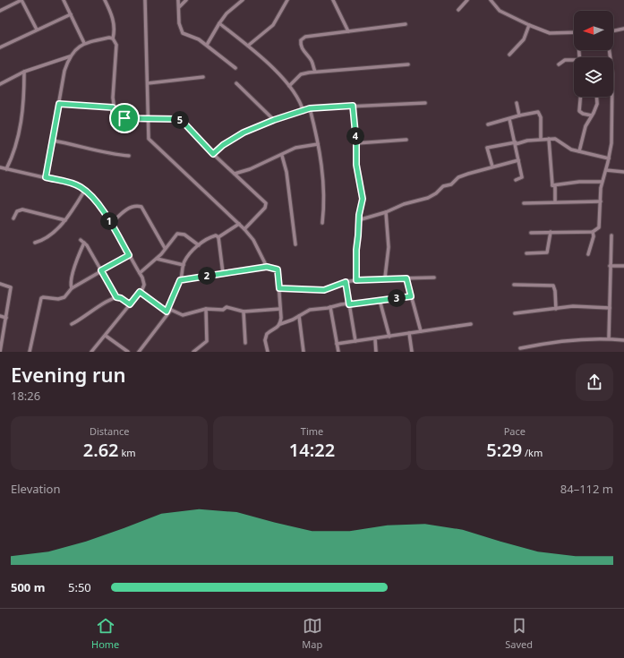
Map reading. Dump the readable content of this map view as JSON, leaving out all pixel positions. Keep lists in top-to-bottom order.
{
  "north": "left",
  "page": {
    "pins": [
      "5",
      "4",
      "1",
      "2",
      "3"
    ],
    "heading": ["Evening run", "18:26"],
    "stats": [
      ["Distance", "2.62 km"],
      ["Time", "14:22"],
      ["Pace", "5:29 /km"]
    ],
    "chart": ["Elevation", "84–112 m"],
    "list": [
      {
        "name": "500 m",
        "note": "5:50"
      }
    ],
    "tabs": ["Home", "Map", "Saved"]
  }
}
